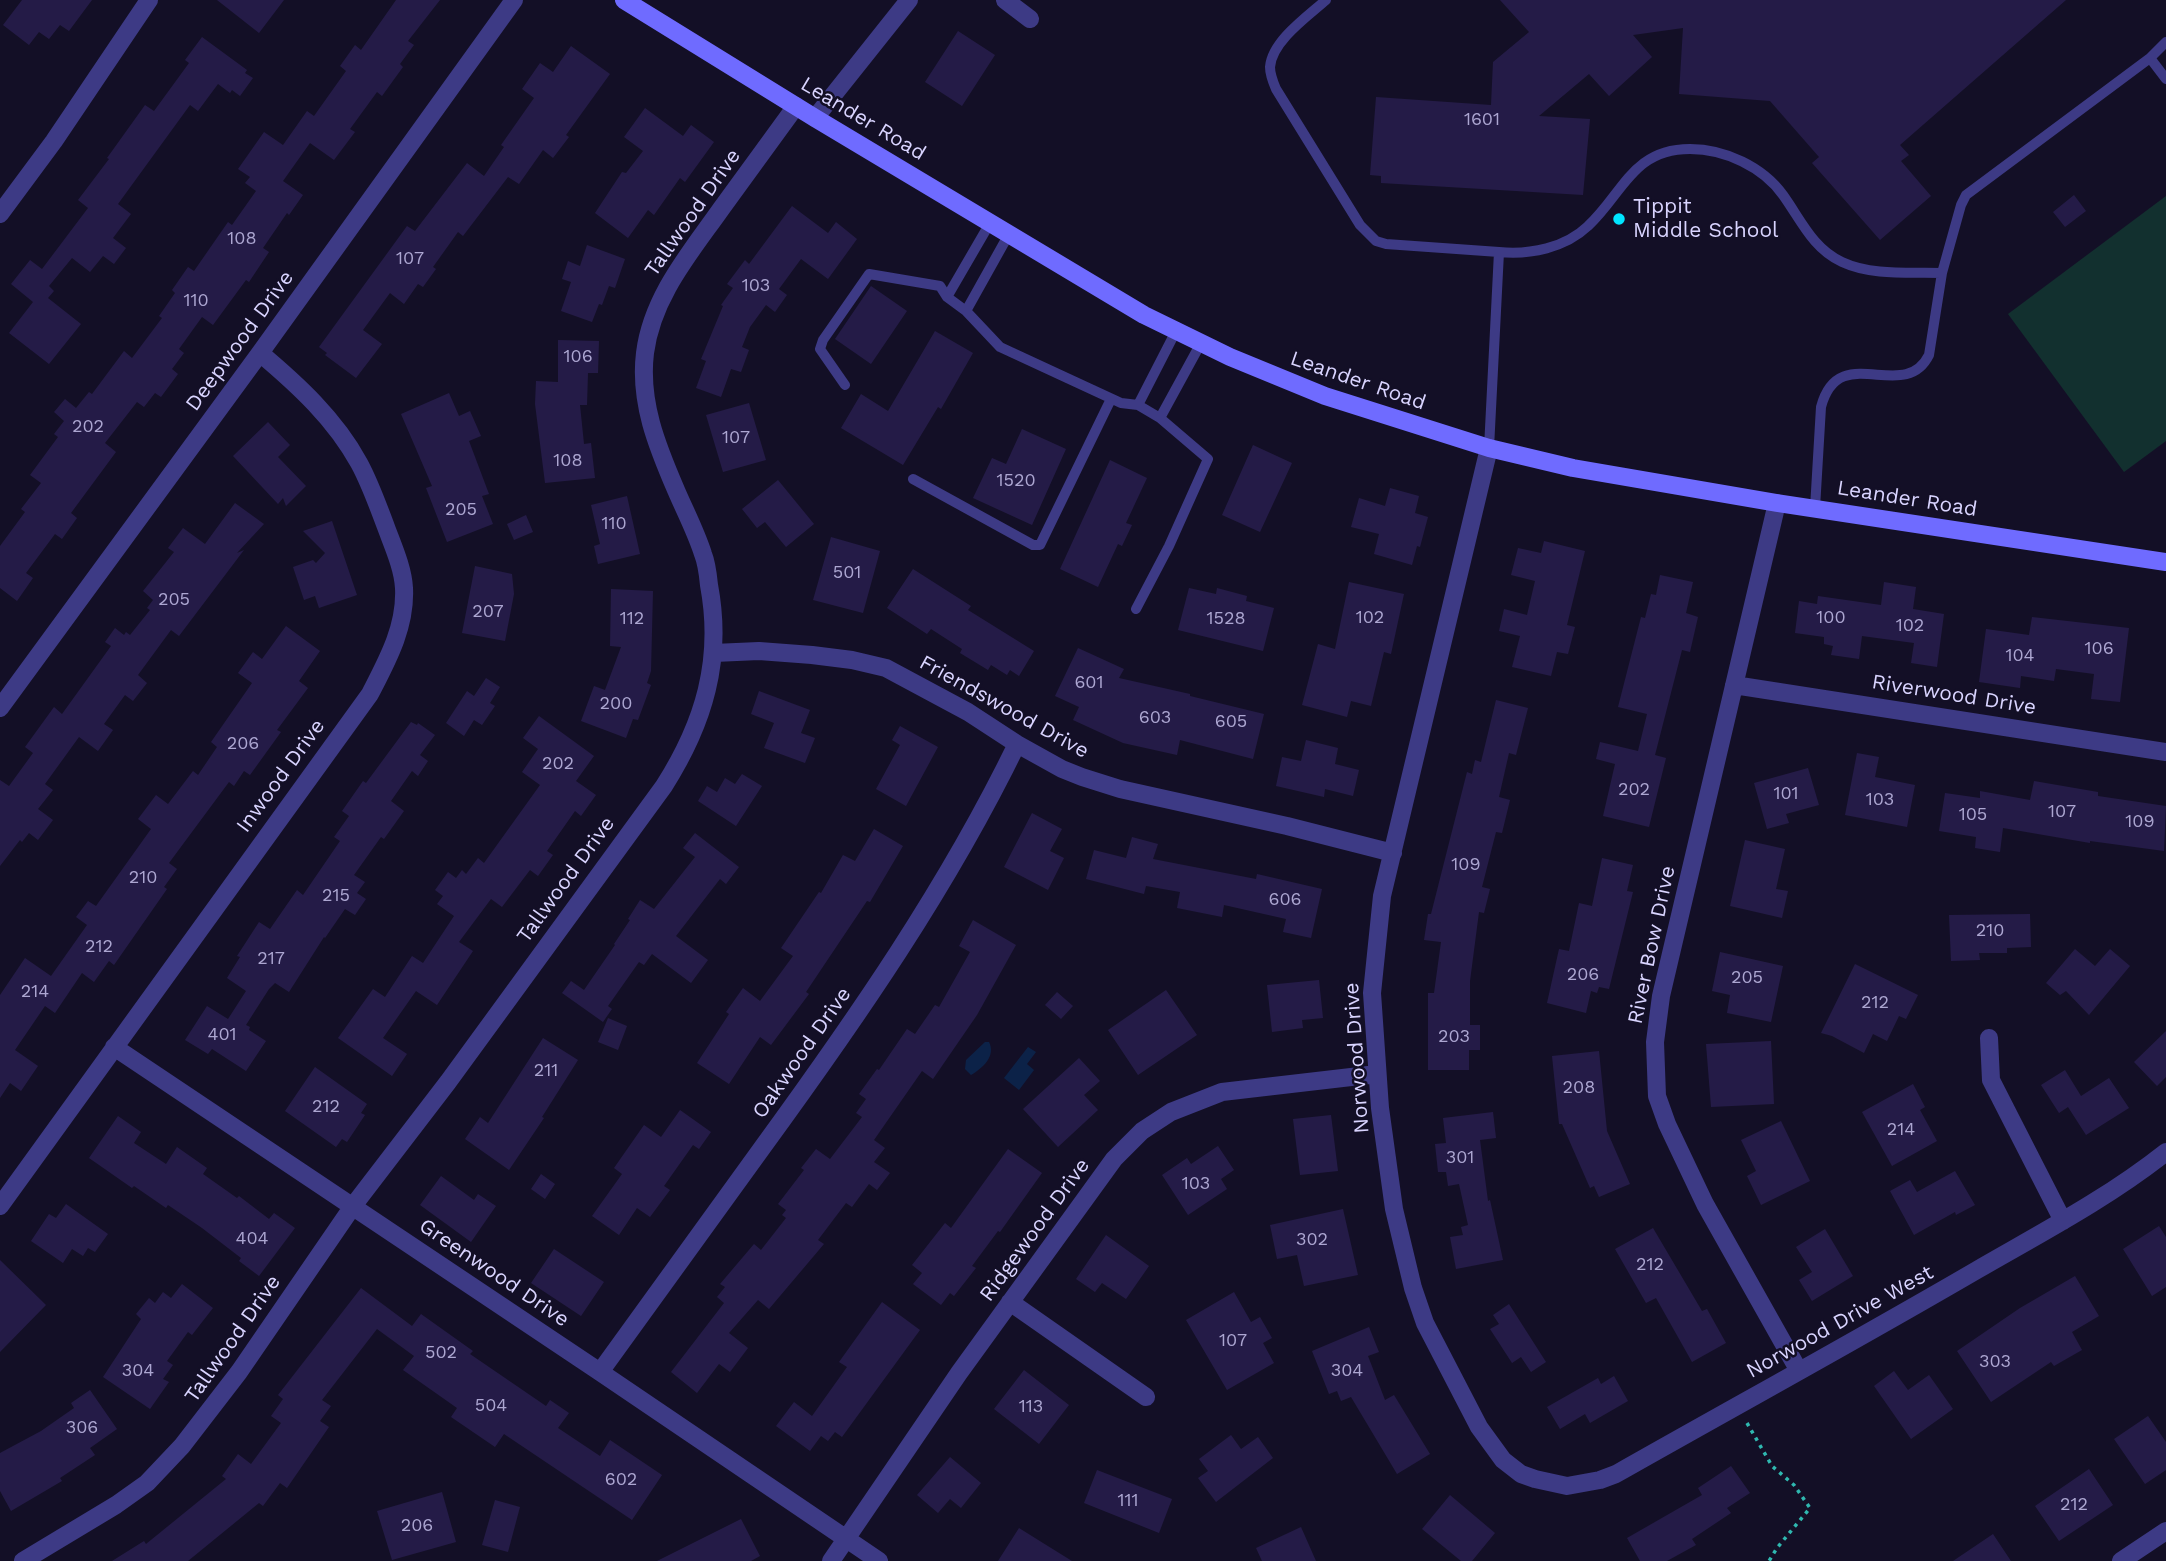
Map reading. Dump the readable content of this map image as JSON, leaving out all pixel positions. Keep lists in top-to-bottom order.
{
  "streets": {
    "main road": ["Leander Road"],
    "street": [
      "Tallwood Drive",
      "Deepwood Drive",
      "Riverwood Drive",
      "Friendswood Drive",
      "Inwood Drive",
      "River Bow Drive",
      "Oakwood Drive",
      "Norwood Drive",
      "Ridgewood Drive",
      "Greenwood Drive",
      "Norwood Drive West"
    ]
  },
  "crossings": [
    ["Leander Road", "Tallwood Drive"],
    ["Leander Road", "River Bow Drive"],
    ["Leander Road", "Norwood Drive"],
    ["Tallwood Drive", "Friendswood Drive"],
    ["Tallwood Drive", "Greenwood Drive"],
    ["Deepwood Drive", "Inwood Drive"],
    ["Riverwood Drive", "River Bow Drive"],
    ["Friendswood Drive", "Oakwood Drive"],
    ["Friendswood Drive", "Norwood Drive"],
    ["Inwood Drive", "Greenwood Drive"],
    ["River Bow Drive", "Norwood Drive West"],
    ["Oakwood Drive", "Greenwood Drive"],
    ["Norwood Drive", "Ridgewood Drive"],
    ["Norwood Drive", "Norwood Drive West"],
    ["Ridgewood Drive", "Greenwood Drive"]
  ],
  "places": ["Tippit Middle School"],
  "house_numbers": [
    "1601",
    "108",
    "107",
    "103",
    "110",
    "106",
    "202",
    "107",
    "108",
    "1520",
    "205",
    "110",
    "501",
    "205",
    "207",
    "102",
    "100",
    "112",
    "1528",
    "102",
    "106",
    "104",
    "601",
    "200",
    "603",
    "605",
    "206",
    "202",
    "202",
    "101",
    "103",
    "107",
    "105",
    "109",
    "109",
    "210",
    "215",
    "606",
    "210",
    "212",
    "217",
    "206",
    "205",
    "214",
    "212",
    "401",
    "203",
    "211",
    "208",
    "212",
    "214",
    "301",
    "103",
    "404",
    "302",
    "212",
    "107",
    "502",
    "303",
    "304",
    "304",
    "504",
    "113",
    "306",
    "602",
    "111",
    "212",
    "206"
  ]
}
